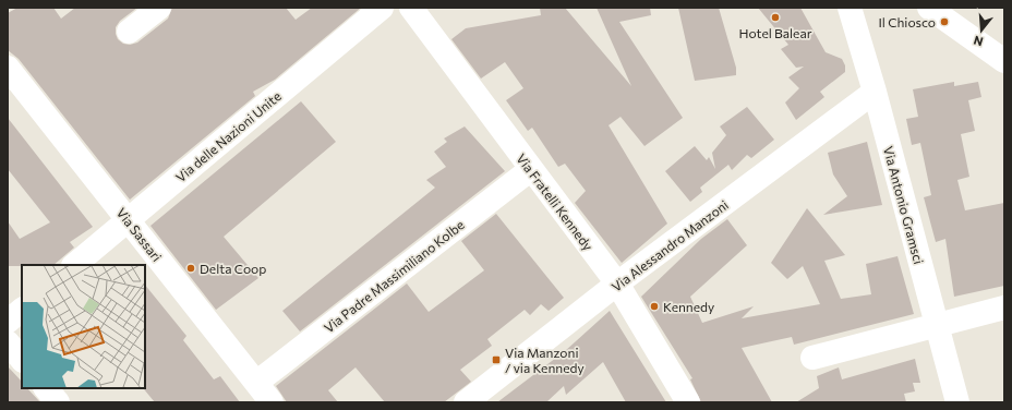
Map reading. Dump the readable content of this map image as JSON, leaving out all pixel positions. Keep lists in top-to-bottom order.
{
  "streets": {
    "street": [
      "Via delle Nazioni Unite",
      "Via Fratelli Kennedy",
      "Via Antonio Gramsci",
      "Via Sassari",
      "Via Alessandro Manzoni",
      "Via Padre Massimiliano Kolbe"
    ]
  },
  "crossings": [
    ["Via delle Nazioni Unite", "Via Sassari"],
    ["Via Fratelli Kennedy", "Via Alessandro Manzoni"],
    ["Via Fratelli Kennedy", "Via Padre Massimiliano Kolbe"],
    ["Via Antonio Gramsci", "Via Alessandro Manzoni"],
    ["Via Sassari", "Via Padre Massimiliano Kolbe"]
  ],
  "places": {
    "other": [
      "Hotel Balear",
      "Il Chiosco",
      "Delta Coop",
      "Kennedy"
    ],
    "transit": ["Via Manzoni / via Kennedy"]
  },
  "north": "bottom"
}
